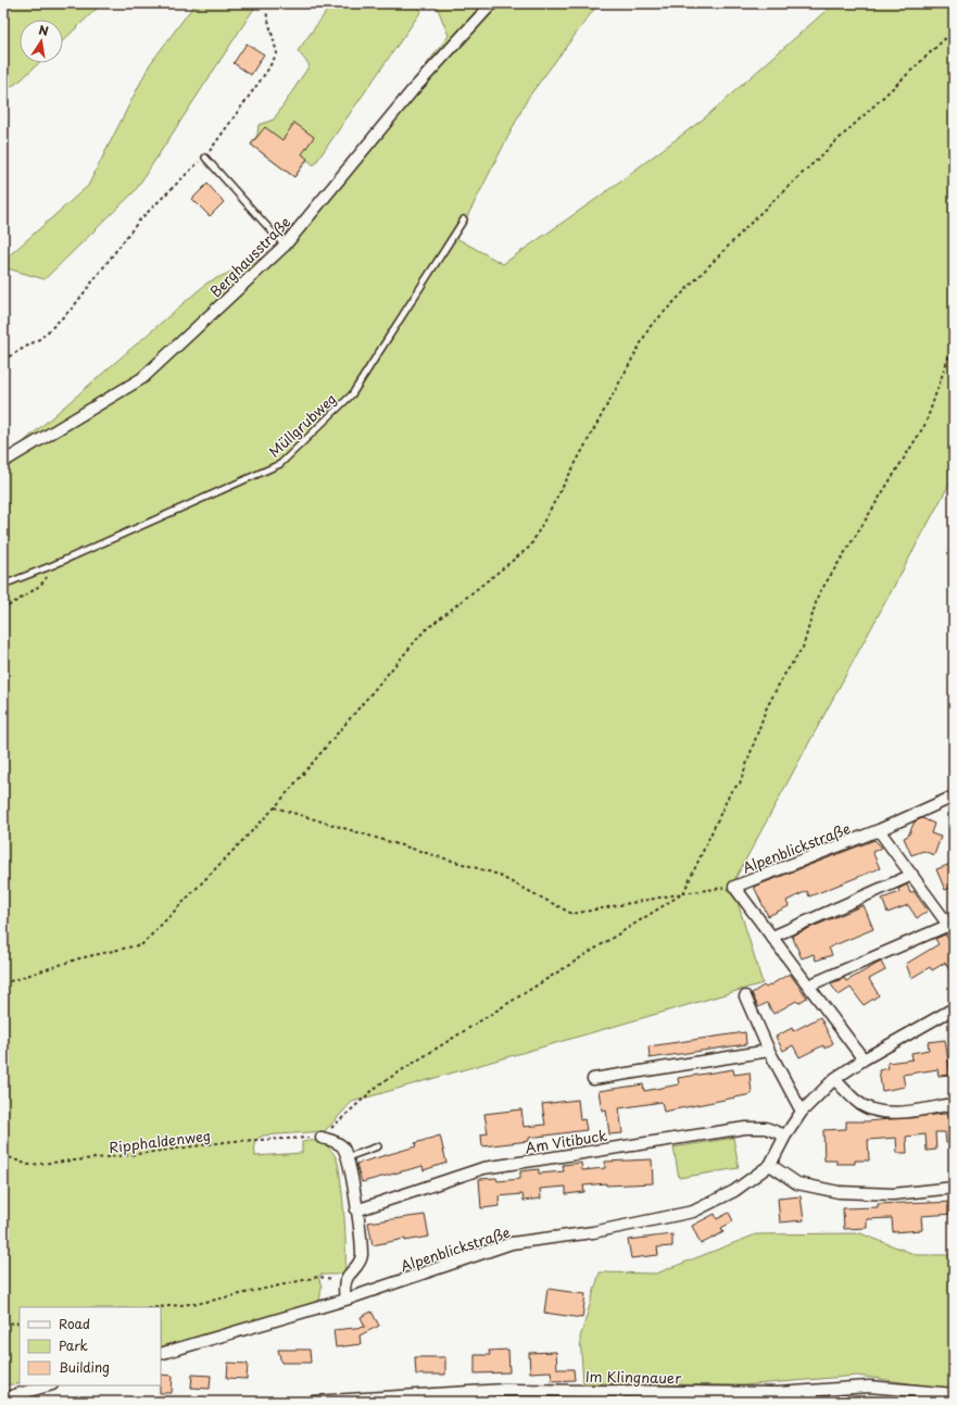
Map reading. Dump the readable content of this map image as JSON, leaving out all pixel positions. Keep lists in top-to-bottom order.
{
  "streets": {
    "street": [
      "Berghausstraße",
      "Alpenblickstraße",
      "Am Vitibuck",
      "Im Klingnauer"
    ],
    "lane": ["Müllgrubweg"],
    "path": ["Ripphaldenweg"]
  },
  "crossings": [
    ["Alpenblickstraße", "Am Vitibuck"]
  ],
  "legend": ["Road", "Park", "Building"],
  "north": "top"
}
